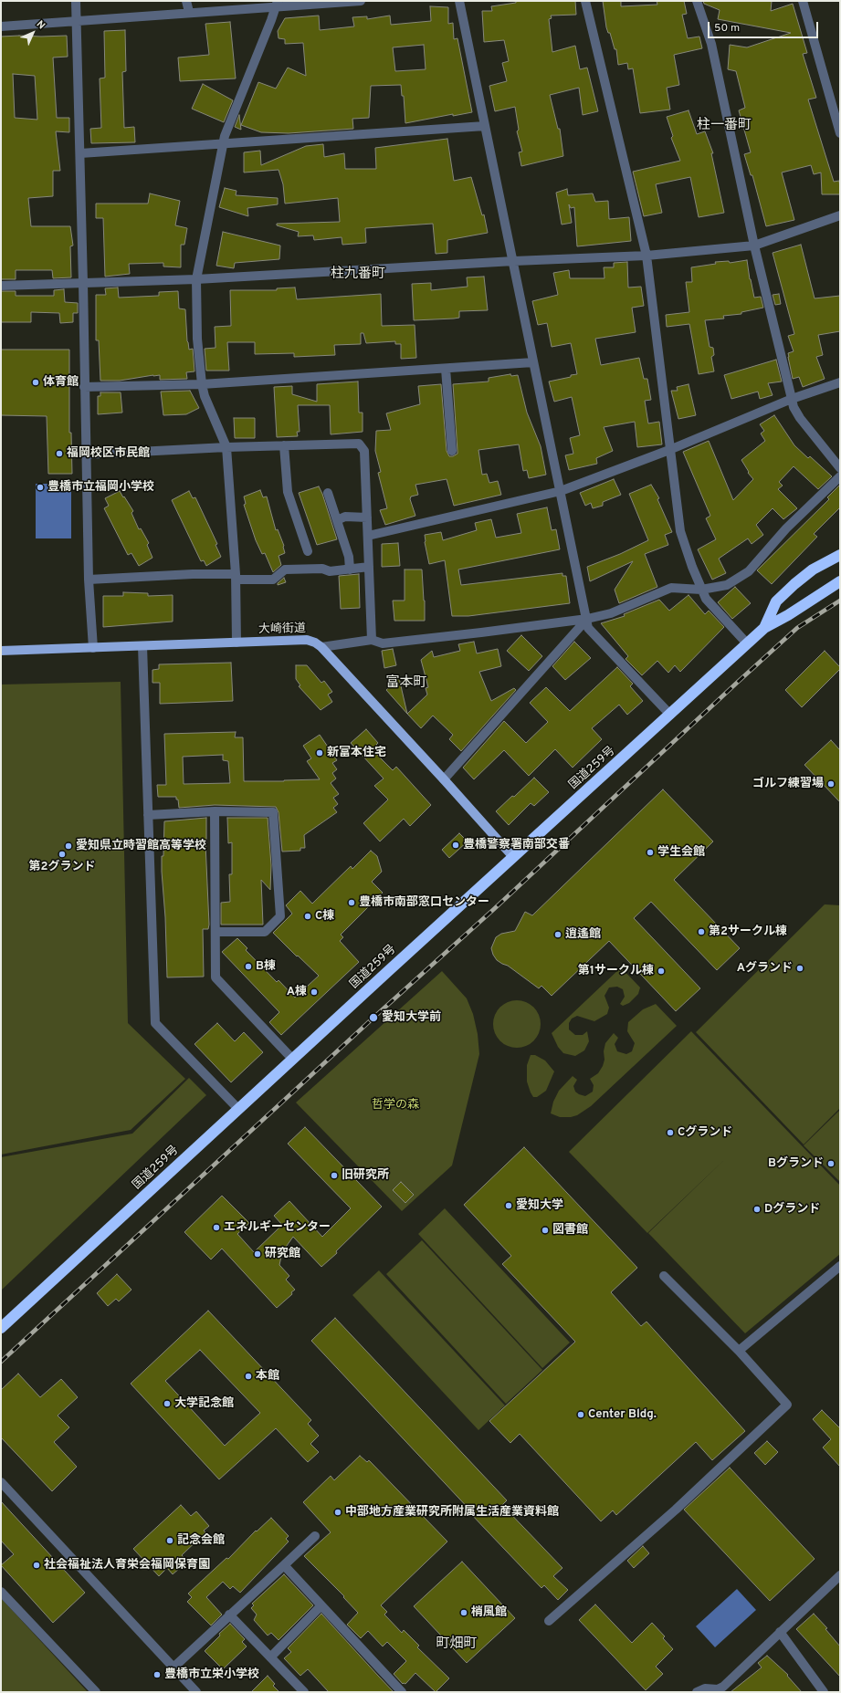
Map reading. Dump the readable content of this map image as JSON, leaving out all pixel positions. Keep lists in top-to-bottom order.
{
  "streets": {
    "highway": ["国道259号"],
    "main road": ["大崎街道"]
  },
  "crossings": [
    ["大崎街道", "国道259号"]
  ],
  "districts": [
    "柱一番町",
    "柱九番町",
    "富本町",
    "町畑町"
  ],
  "parks": ["哲学の森"],
  "places": [
    "体育館",
    "福岡校区市民館",
    "豊橋市立福岡小学校",
    "新富本住宅",
    "ゴルフ練習場",
    "豊橋警察署南部交番",
    "愛知県立時習館高等学校",
    "学生会館",
    "第2グランド",
    "豊橋市南部窓口センター",
    "C棟",
    "第2サークル棟",
    "逍遙館",
    "B棟",
    "Aグランド",
    "第1サークル棟",
    "A棟",
    "愛知大学前",
    "Cグランド",
    "Bグランド",
    "旧研究所",
    "愛知大学",
    "Dグランド",
    "エネルギーセンター",
    "図書館",
    "研究館",
    "本館",
    "大学記念館",
    "Center Bldg.",
    "中部地方産業研究所附属生活産業資料館",
    "記念会館",
    "社会福祉法人育栄会福岡保育園",
    "梢風館",
    "豊橋市立栄小学校"
  ],
  "scale_bar": "50 m",
  "north": "top right"
}
